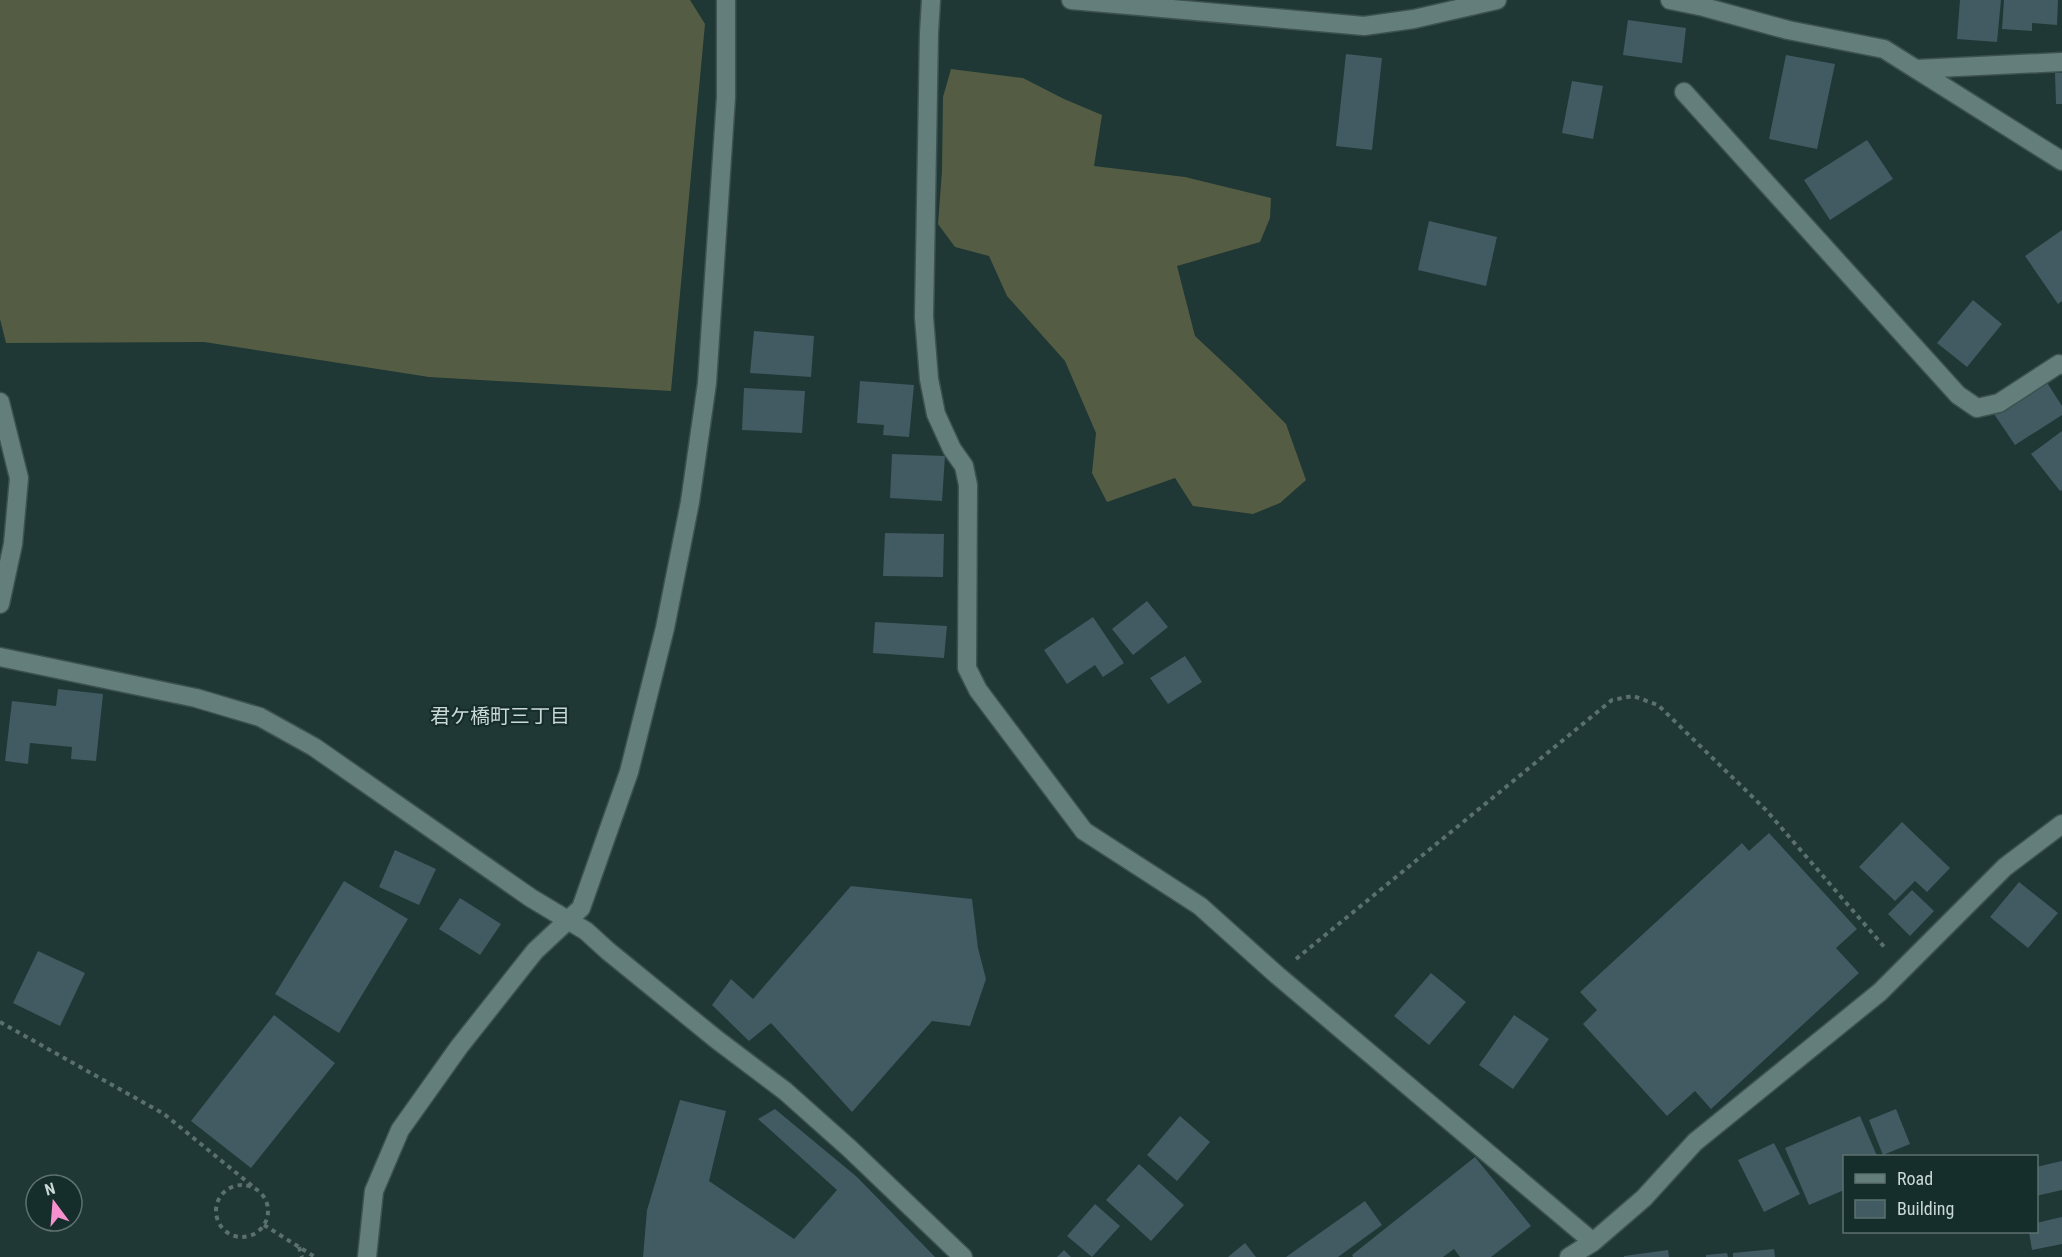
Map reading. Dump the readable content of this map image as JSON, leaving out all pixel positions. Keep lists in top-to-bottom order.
{
  "districts": ["君ケ橋町三丁目"],
  "legend": ["Road", "Building"],
  "north": "top"
}
